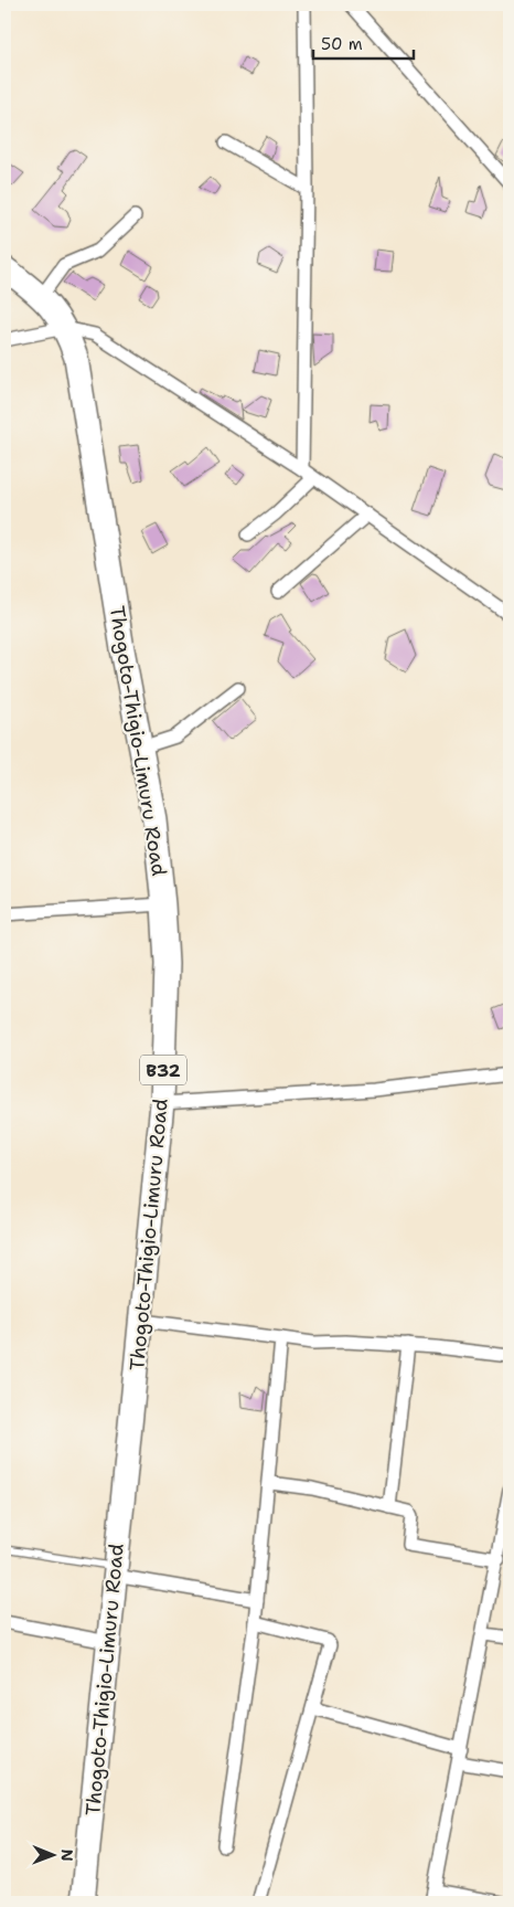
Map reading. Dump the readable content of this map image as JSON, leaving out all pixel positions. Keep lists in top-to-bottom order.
{
  "streets": {
    "highway": ["Thogoto-Thigio-Limuru Road", "B32"]
  },
  "scale_bar": "50 m",
  "north": "right"
}
